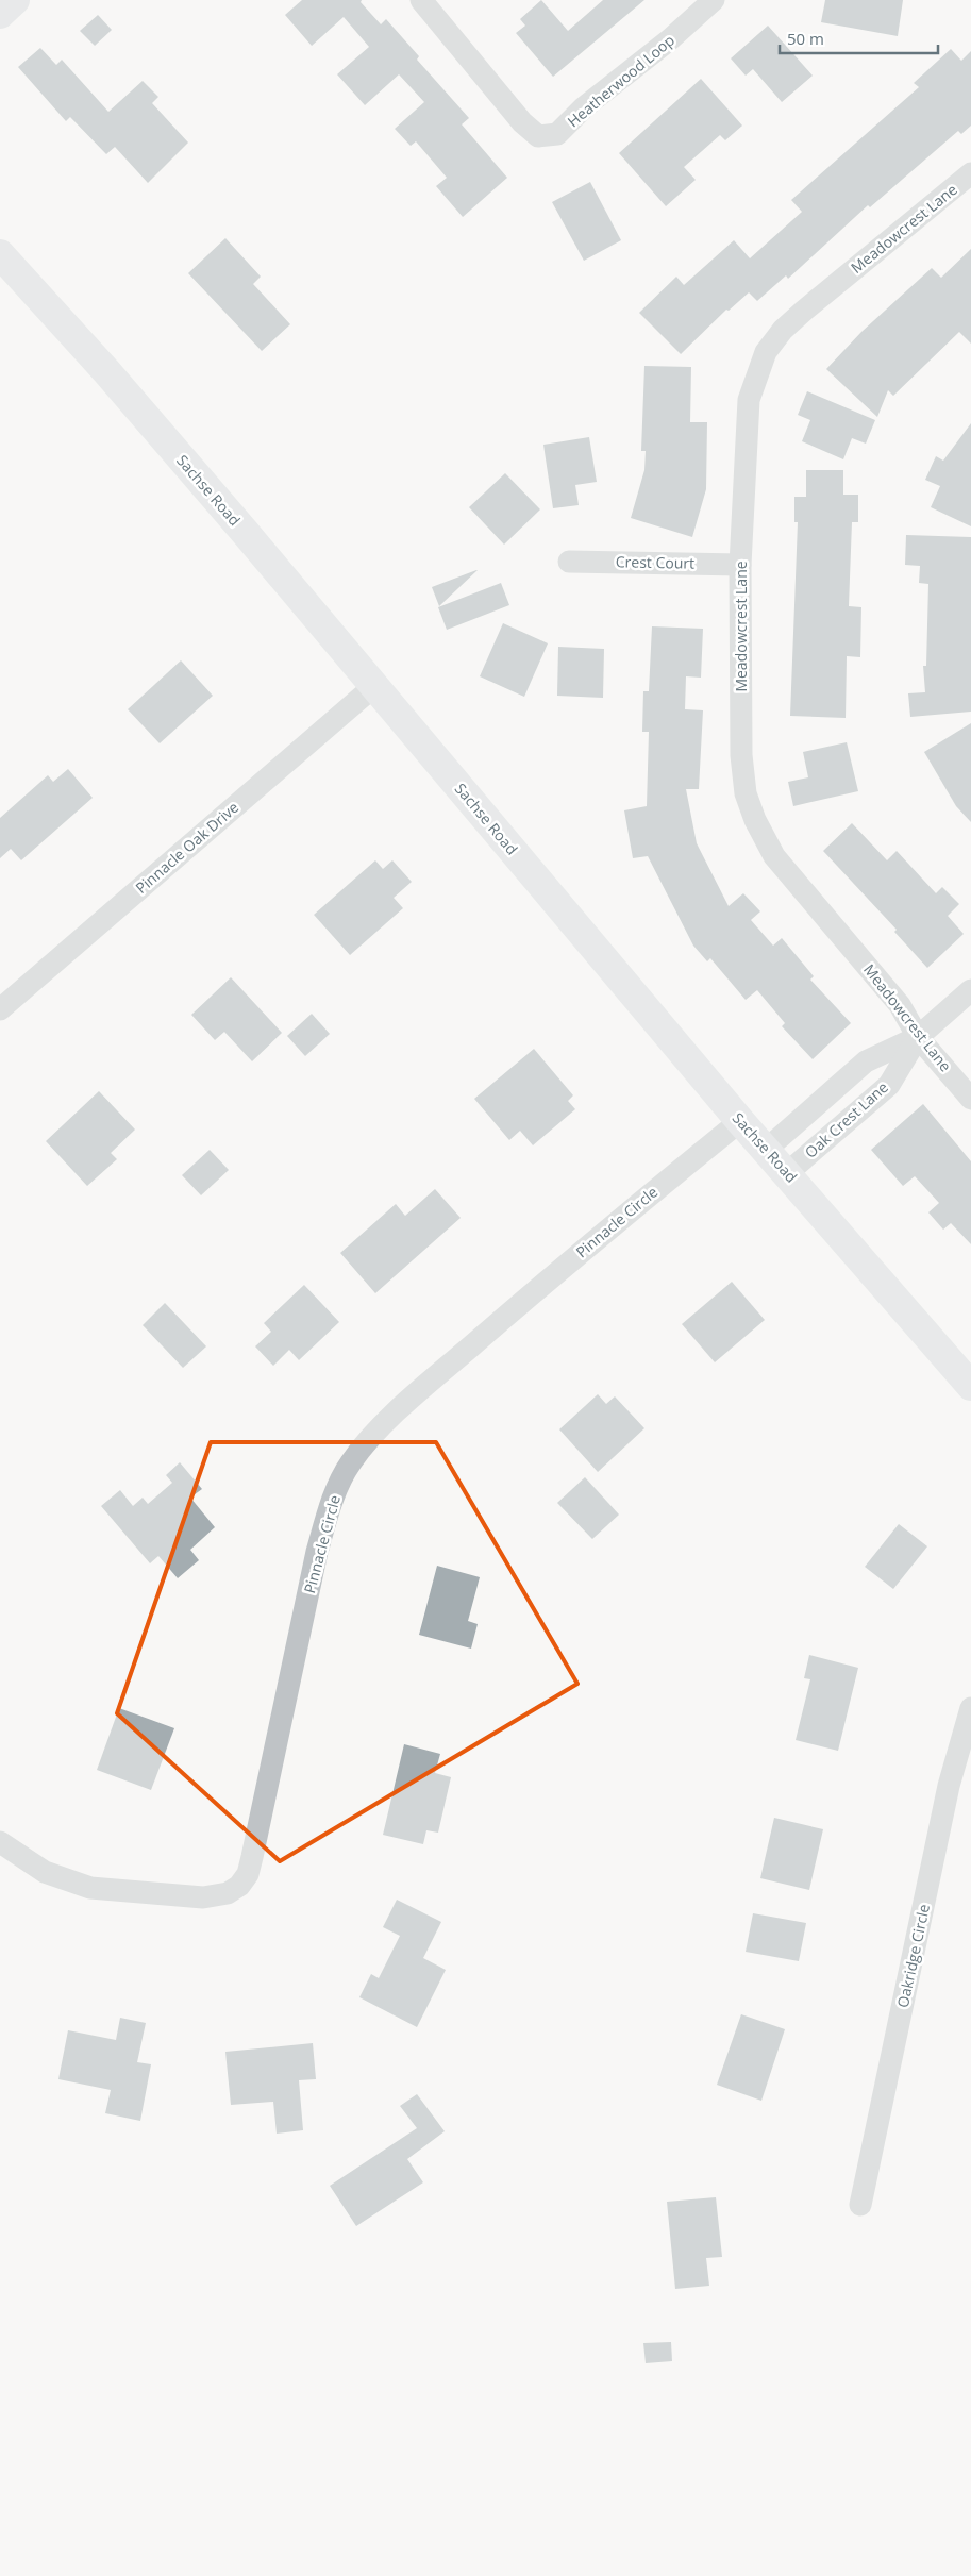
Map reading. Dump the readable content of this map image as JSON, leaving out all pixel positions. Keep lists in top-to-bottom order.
{
  "streets": {
    "main road": ["Sachse Road"],
    "street": [
      "Heatherwood Loop",
      "Meadowcrest Lane",
      "Crest Court",
      "Pinnacle Oak Drive",
      "Oak Crest Lane",
      "Pinnacle Circle",
      "Oakridge Circle"
    ]
  },
  "crossings": [
    ["Meadowcrest Lane", "Crest Court"],
    ["Meadowcrest Lane", "Oak Crest Lane"],
    ["Sachse Road", "Pinnacle Oak Drive"],
    ["Sachse Road", "Oak Crest Lane"],
    ["Sachse Road", "Pinnacle Circle"]
  ],
  "scale_bar": "50 m"
}
